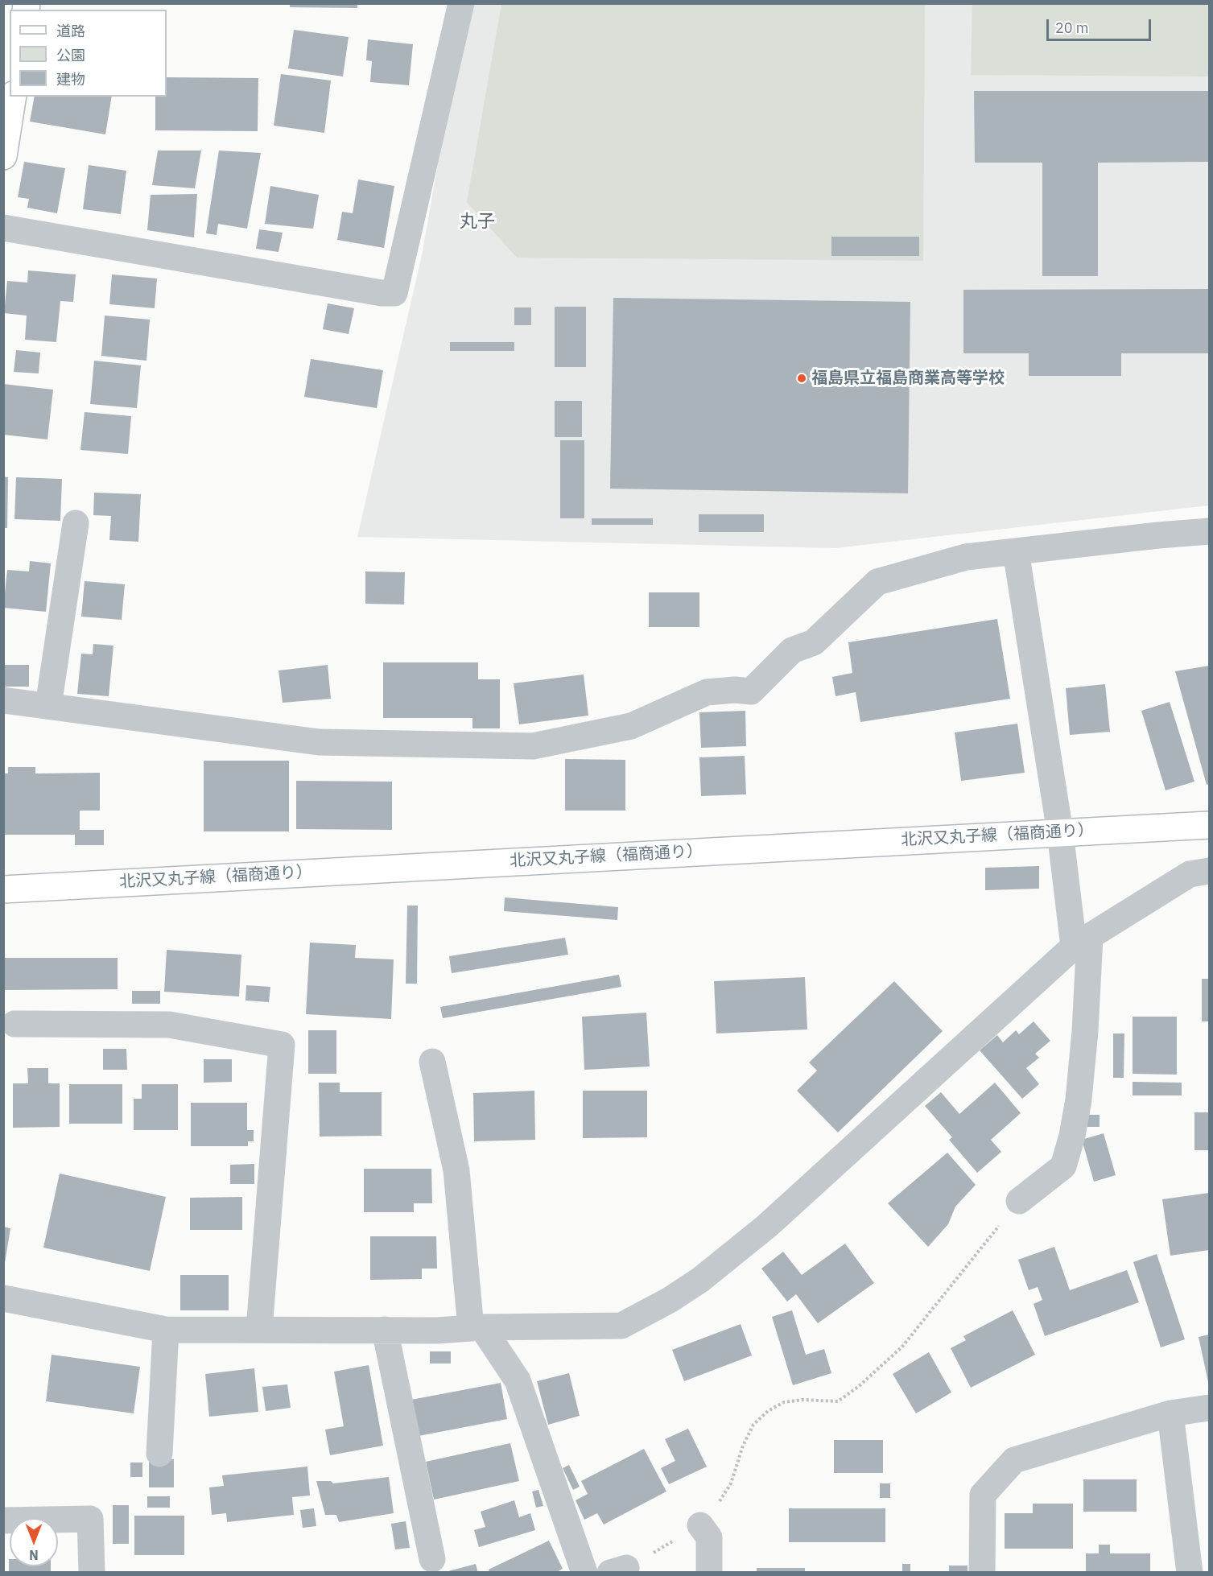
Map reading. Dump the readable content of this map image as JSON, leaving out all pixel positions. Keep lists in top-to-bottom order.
{
  "streets": {
    "street": ["北沢又丸子線（福商通り）"]
  },
  "districts": ["丸子"],
  "places": ["福島県立福島商業高等学校"],
  "legend": ["道路", "公園", "建物"],
  "scale_bar": "20 m",
  "north": "bottom"
}
